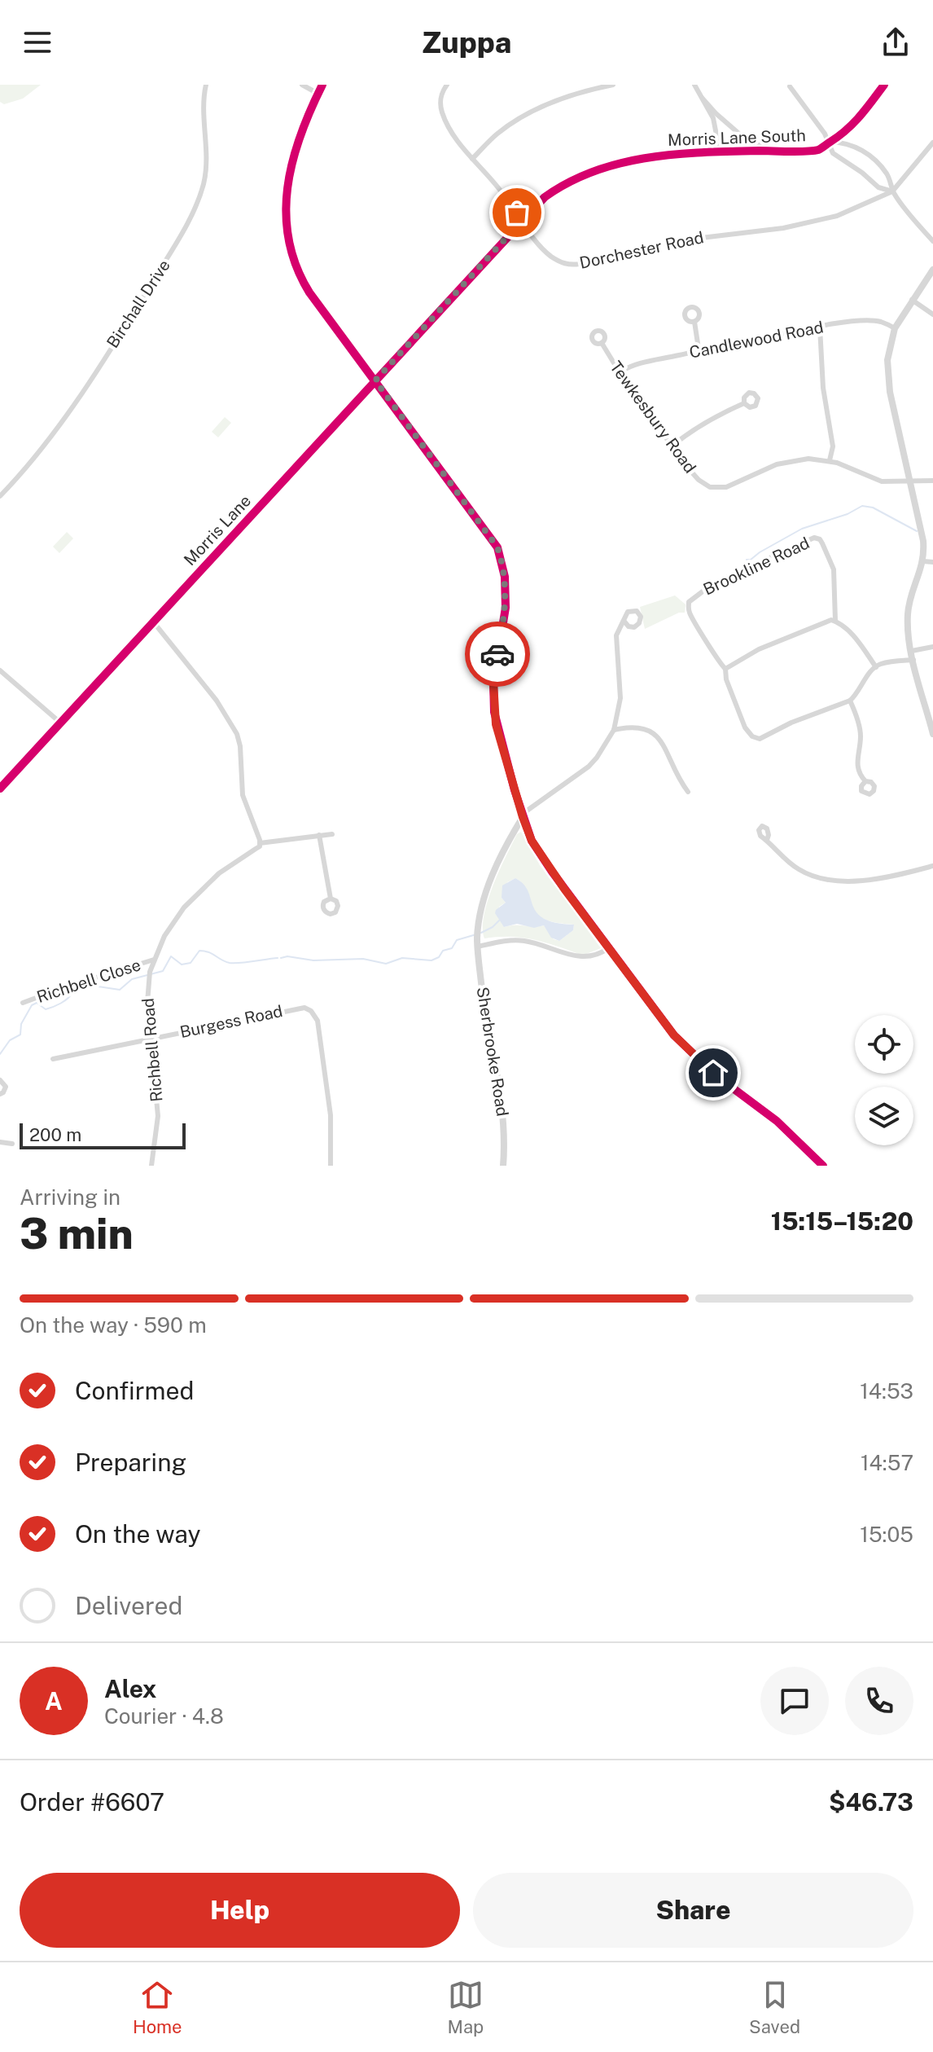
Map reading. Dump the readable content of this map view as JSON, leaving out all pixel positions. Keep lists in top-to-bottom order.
{
  "streets": {
    "street": [
      "Morris Lane South",
      "Dorchester Road",
      "Birchall Drive",
      "Candlewood Road",
      "Tewkesbury Road",
      "Morris Lane",
      "Brookline Road",
      "Richbell Close",
      "Burgess Road",
      "Richbell Road",
      "Sherbrooke Road"
    ]
  },
  "crossings": [
    ["Morris Lane South", "Dorchester Road"],
    ["Morris Lane South", "Morris Lane"],
    ["Candlewood Road", "Tewkesbury Road"],
    ["Richbell Close", "Richbell Road"],
    ["Burgess Road", "Richbell Road"]
  ],
  "scale_bar": "200 m",
  "page": {
    "header": "Zuppa",
    "scale": "200 m",
    "heading": ["3 min", "Arriving in", "15:15–15:20"],
    "panel": [
      "Alex",
      "Courier · 4.8",
      "Order #6607",
      "$46.73"
    ],
    "bar": "On the way · 590 m",
    "list": [
      ["Confirmed", "14:53"],
      ["Preparing", "14:57"],
      ["On the way", "15:05"],
      "Delivered"
    ],
    "round": "A",
    "buttons": ["Help", "Share"],
    "tabs": ["Home", "Map", "Saved"]
  }
}
